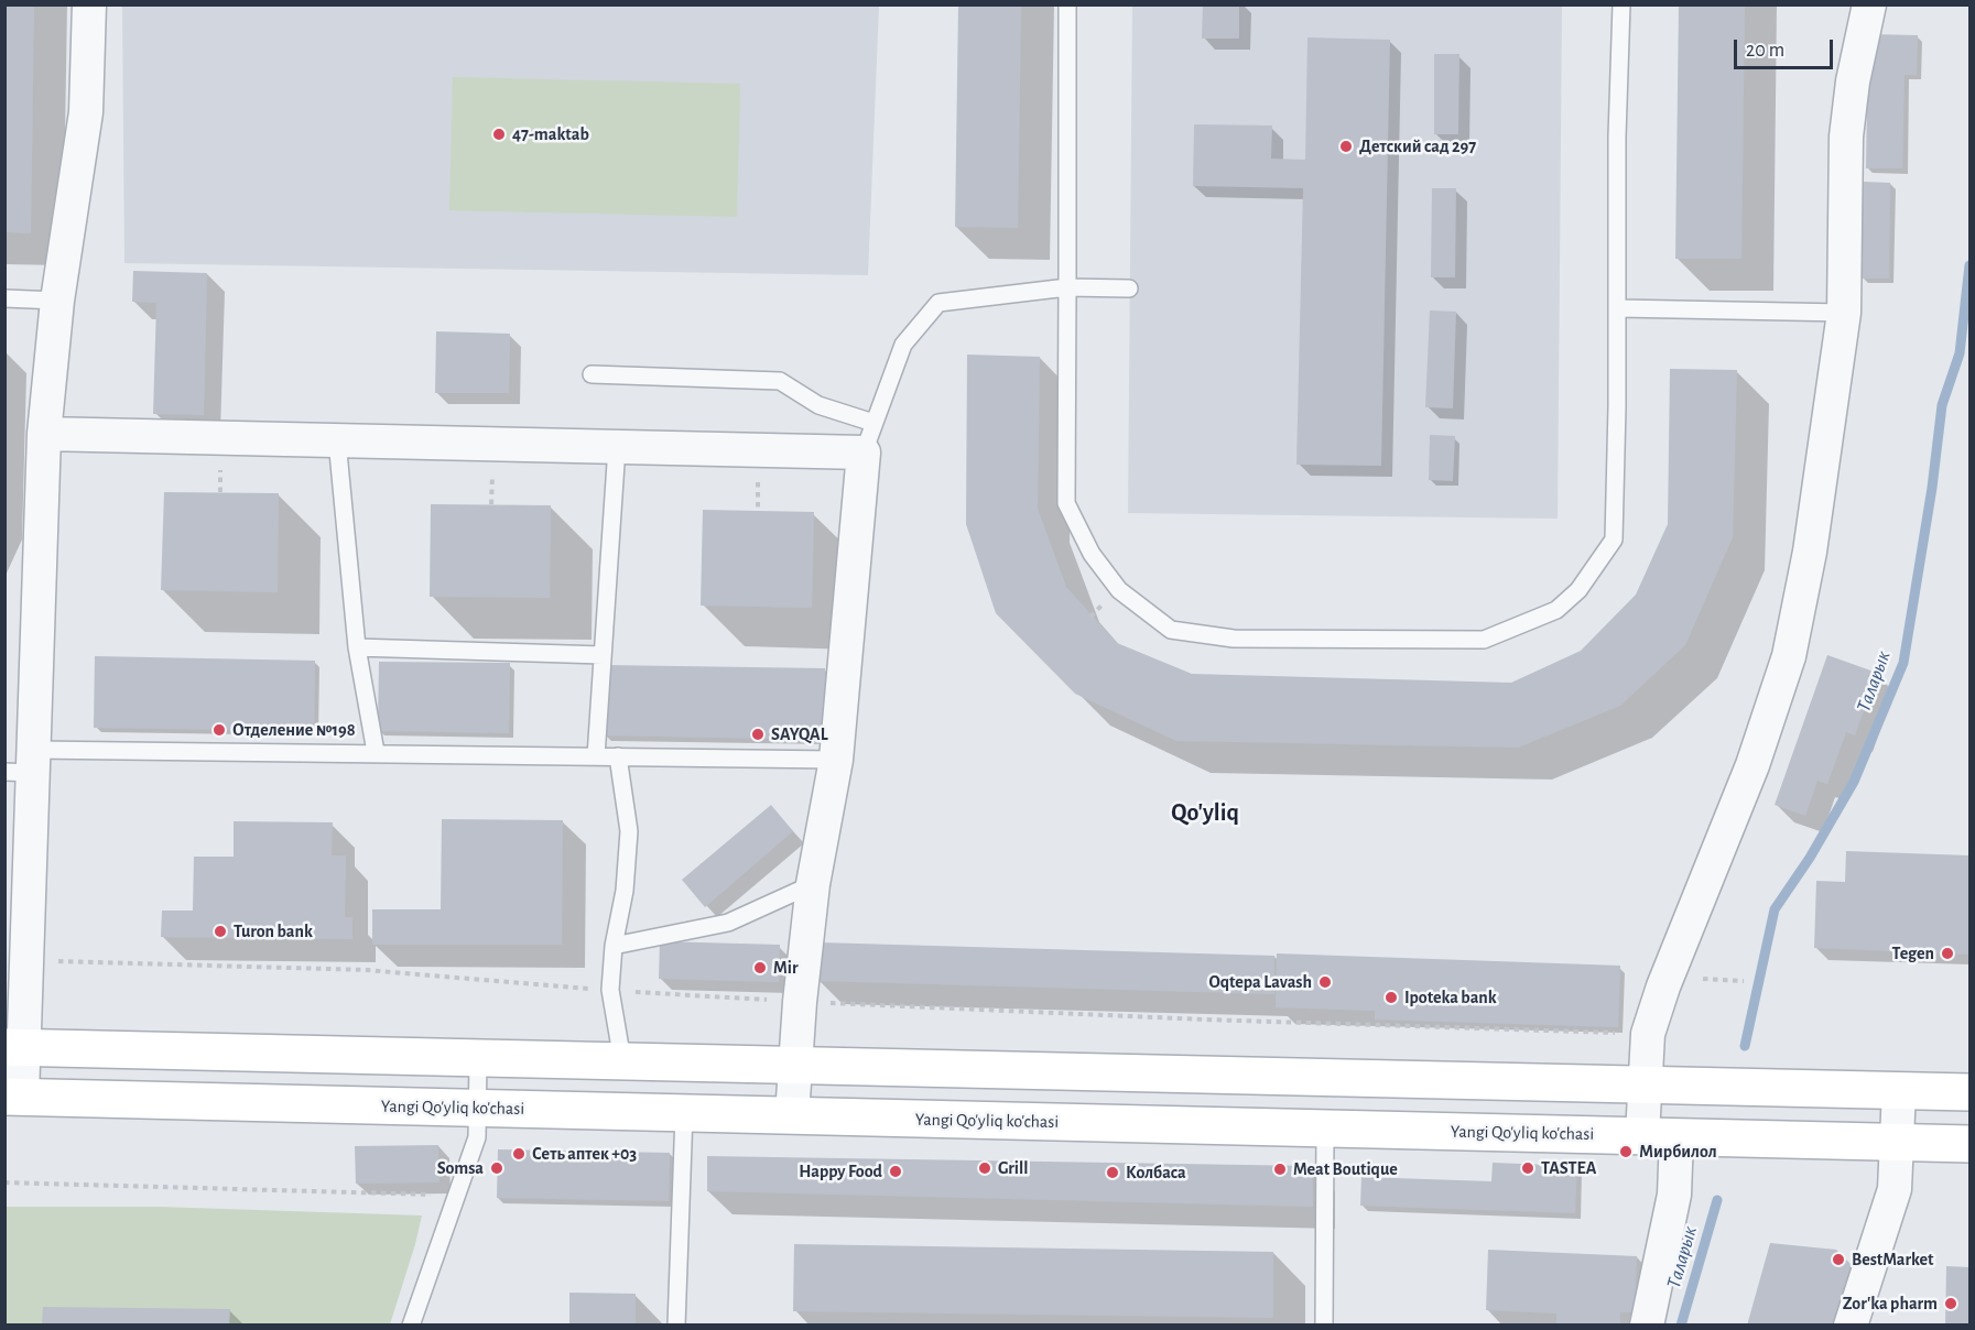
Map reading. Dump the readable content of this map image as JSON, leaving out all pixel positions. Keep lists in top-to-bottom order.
{
  "streets": {
    "main road": ["Yangi Qo'yliq ko'chasi"]
  },
  "districts": ["Qo'yliq"],
  "water": ["Таларык"],
  "places": [
    "47-maktab",
    "Детский сад 297",
    "Отделение №198",
    "SAYQAL",
    "Turon bank",
    "Tegen",
    "Mir",
    "Oqtepa Lavash",
    "Ipoteka bank",
    "Мирбилол",
    "Сеть аптек +03",
    "Somsa",
    "Grill",
    "TASTEA",
    "Meat Boutique",
    "Happy Food",
    "Колбаса",
    "BestMarket",
    "Zor'ka pharm"
  ],
  "scale_bar": "20 m"
}
